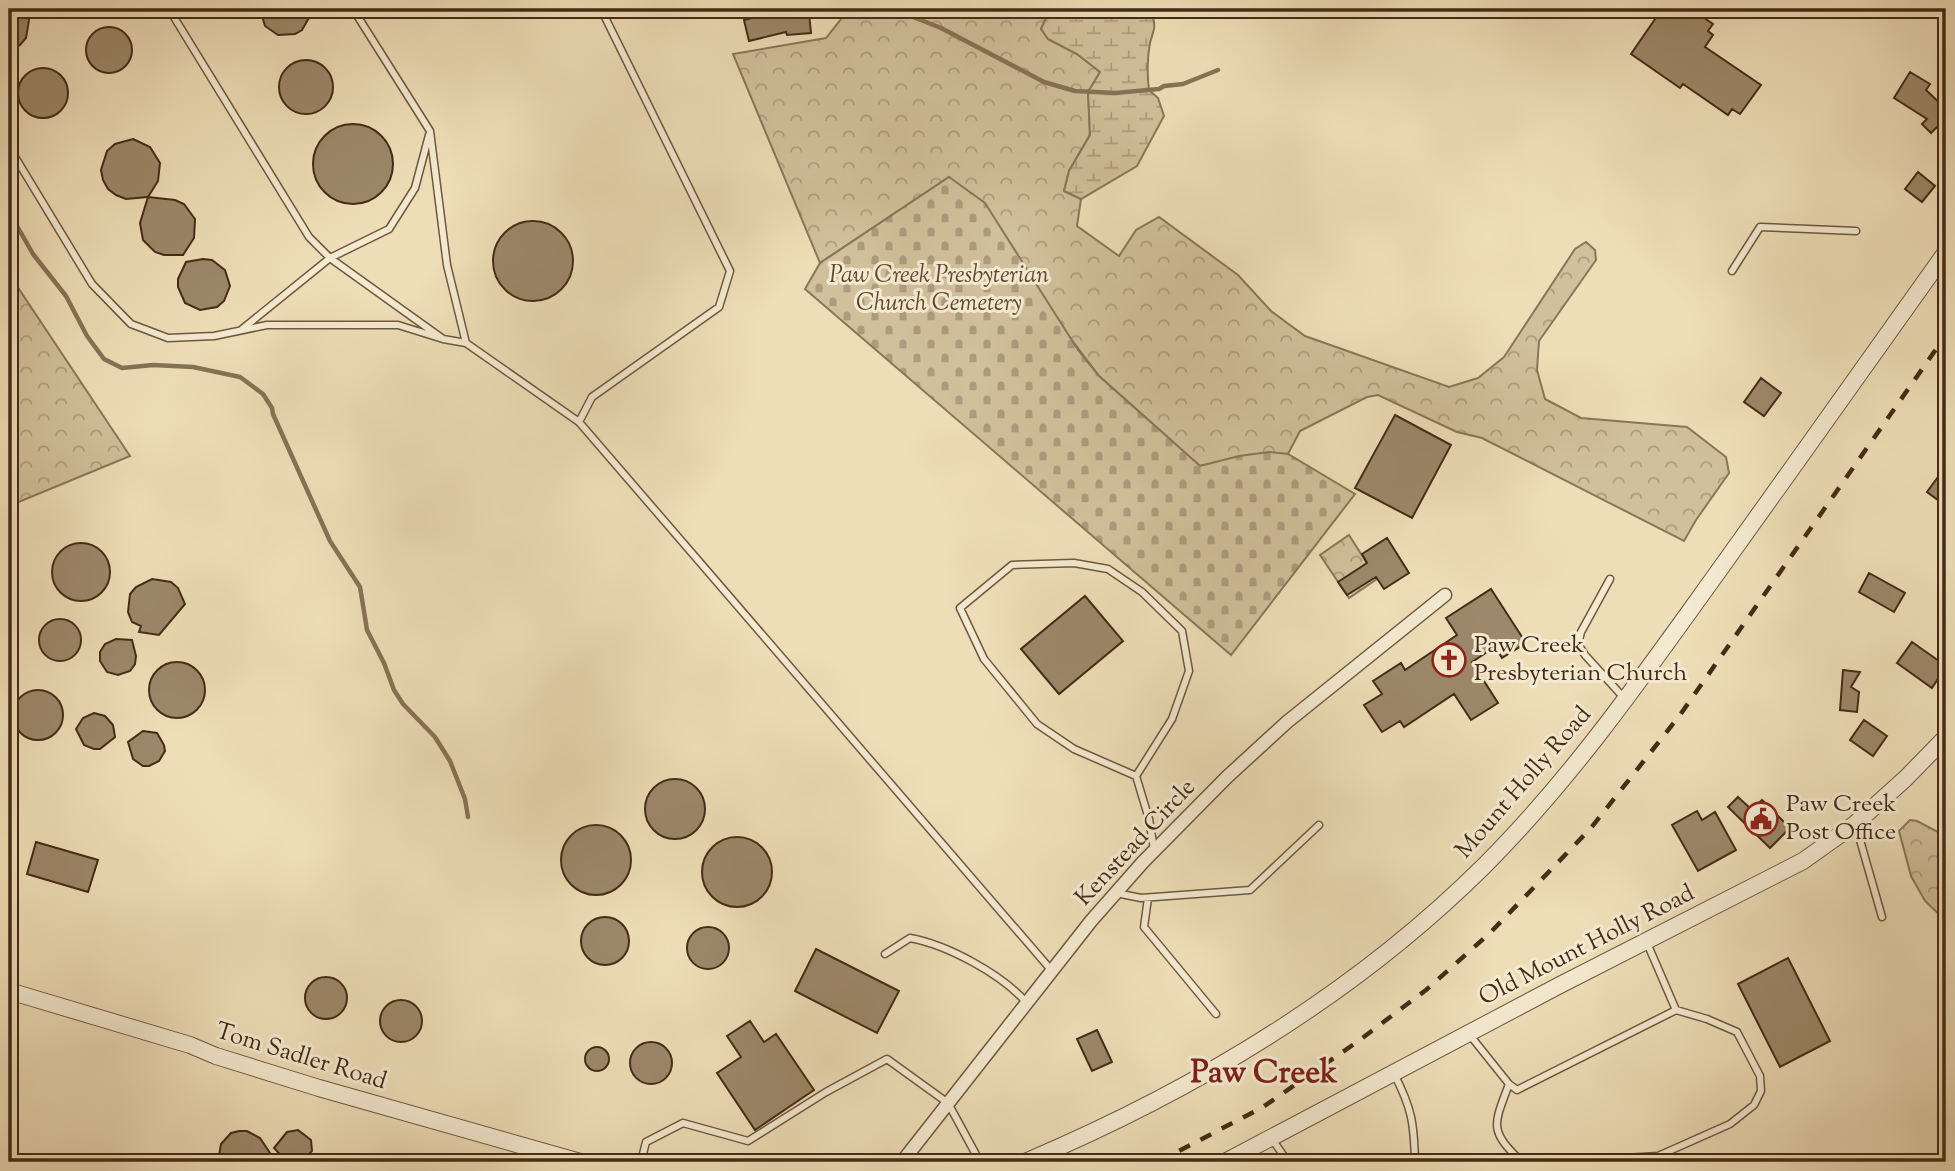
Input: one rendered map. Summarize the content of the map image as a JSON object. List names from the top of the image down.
{
  "streets": {
    "street": [
      "Mount Holly Road",
      "Kenstead Circle",
      "Old Mount Holly Road",
      "Tom Sadler Road"
    ]
  },
  "districts": ["Paw Creek"],
  "parks": ["Paw Creek Presbyterian Church Cemetery"],
  "places": {
    "church": ["Paw Creek Presbyterian Church"],
    "public building": ["Paw Creek Post Office"]
  }
}
